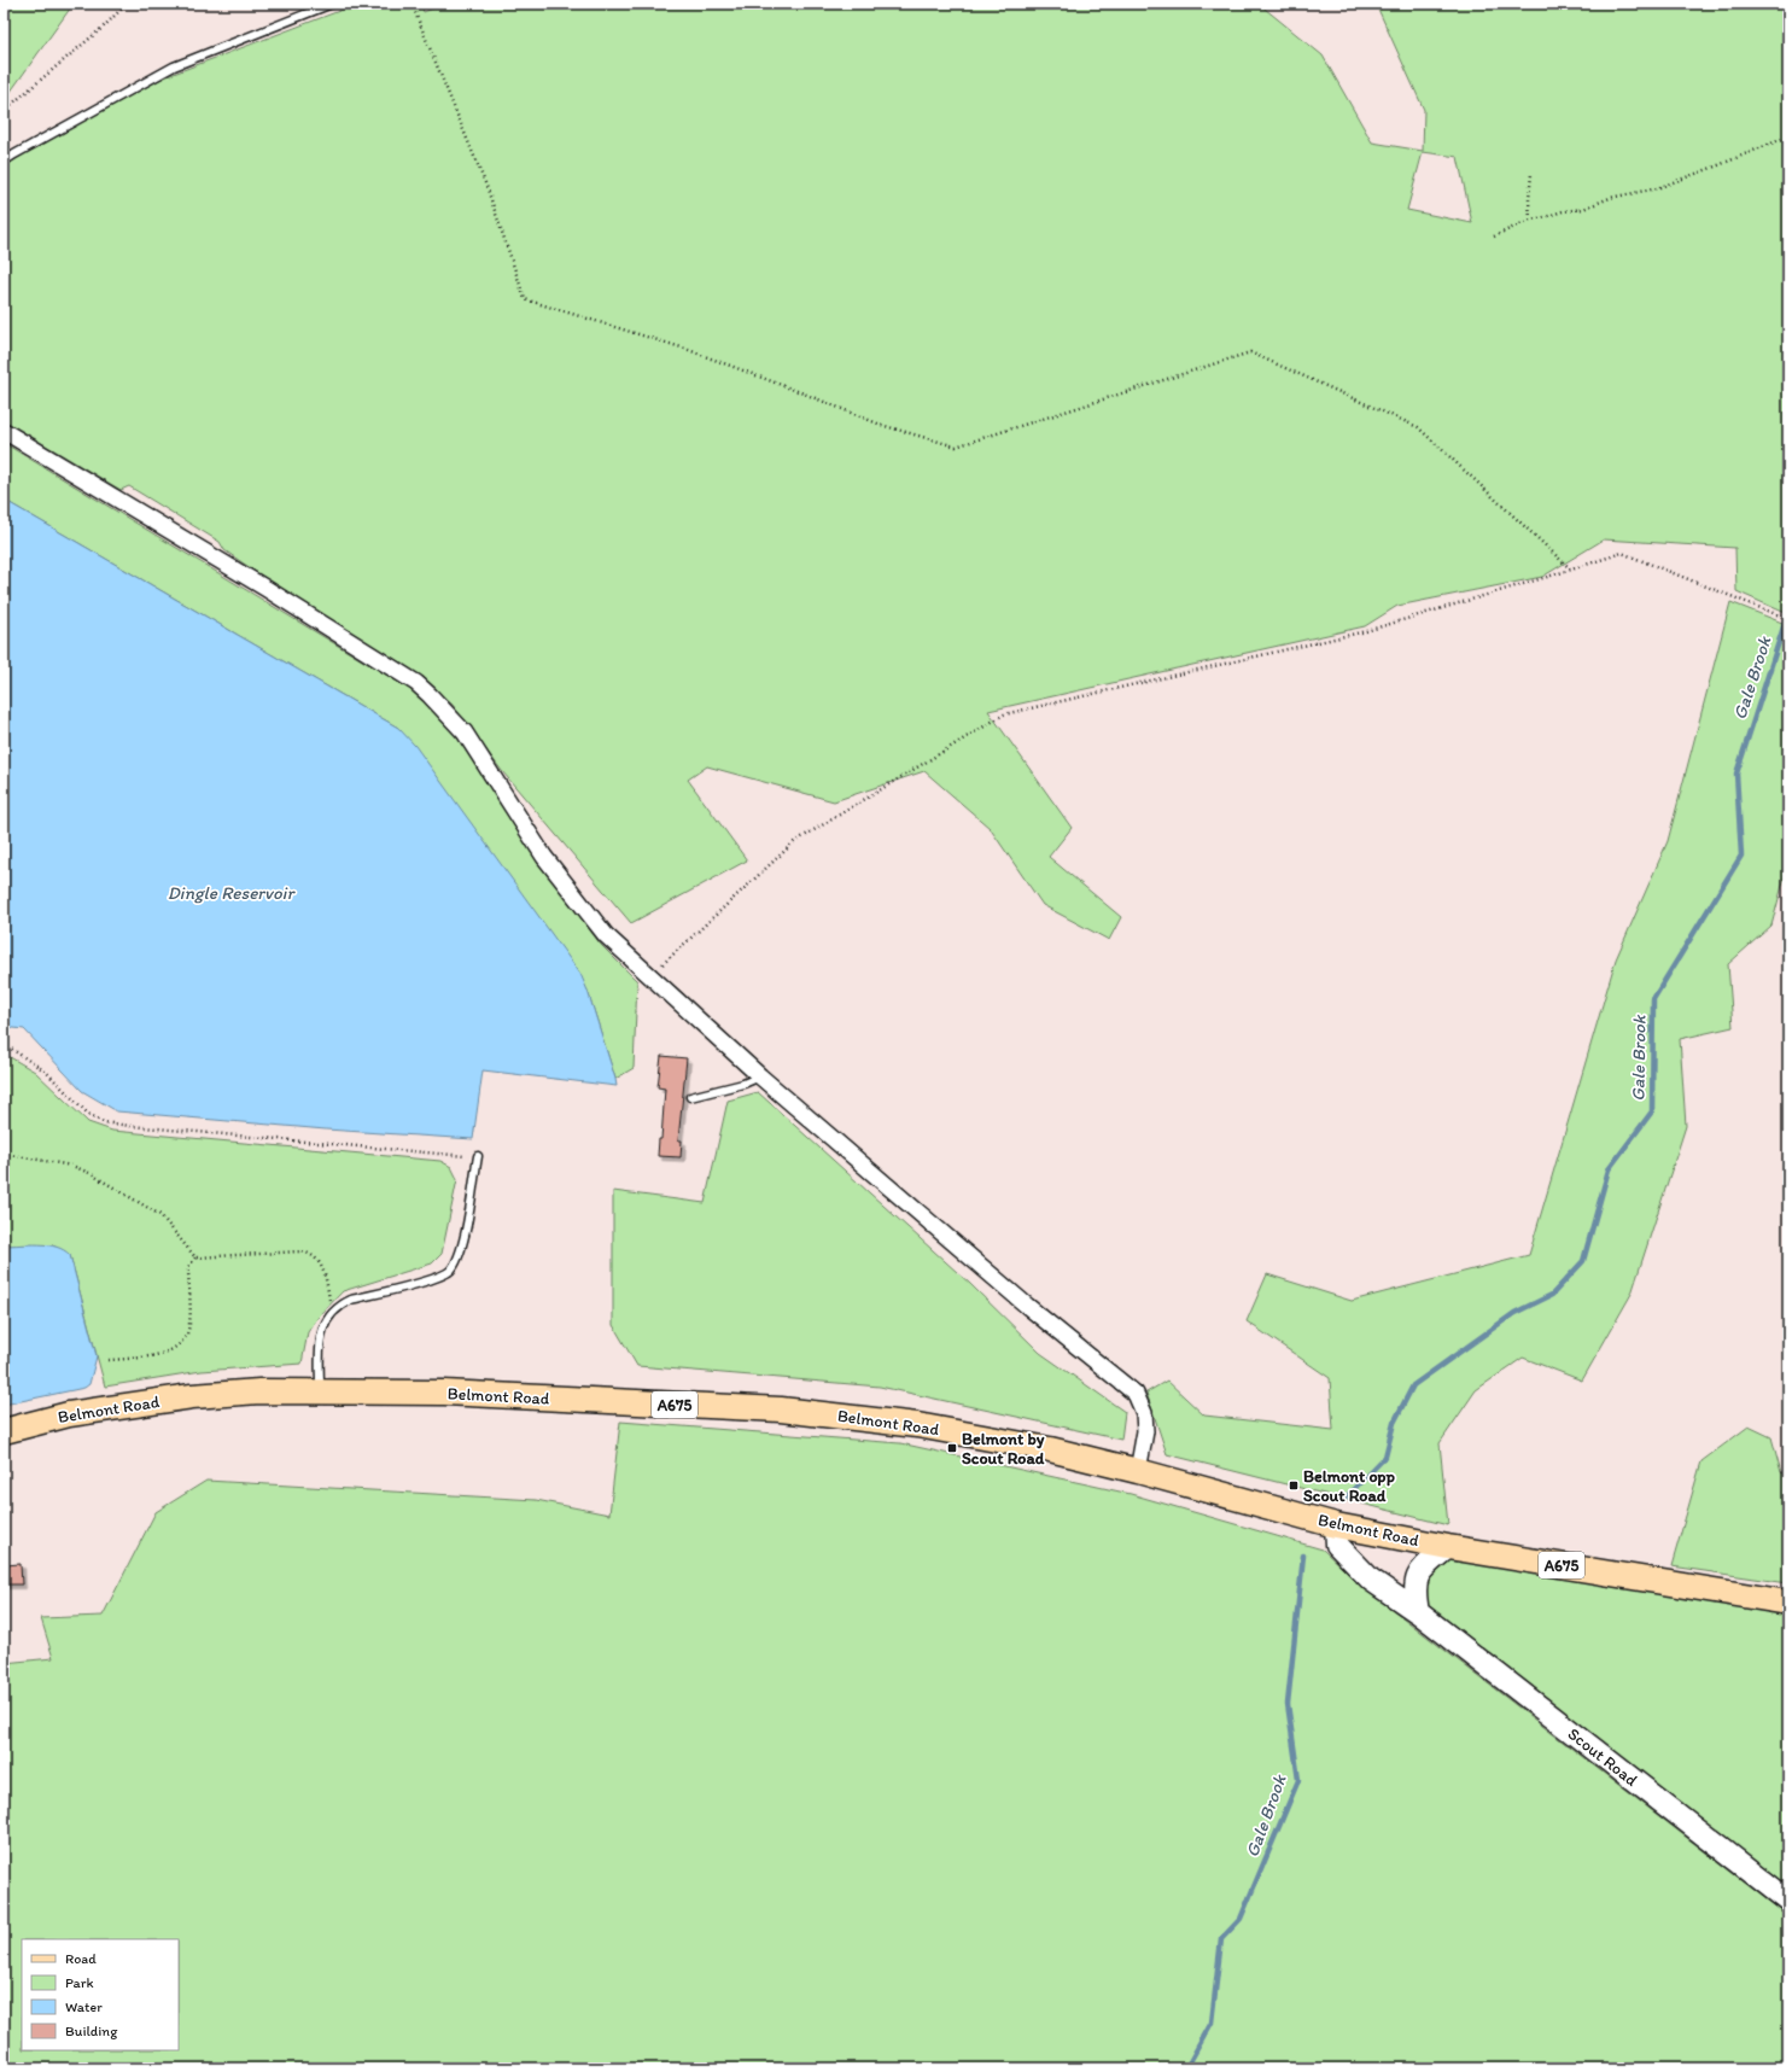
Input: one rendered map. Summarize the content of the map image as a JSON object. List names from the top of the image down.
{
  "streets": {
    "main road": ["Belmont Road", "A675"],
    "street": ["Scout Road"]
  },
  "crossings": [
    ["Belmont Road", "Scout Road"]
  ],
  "water": ["Gale Brook", "Dingle Reservoir"],
  "places": {
    "transit": ["Belmont by Scout Road", "Belmont opp Scout Road"]
  },
  "legend": [
    "Road",
    "Park",
    "Water",
    "Building"
  ]
}
